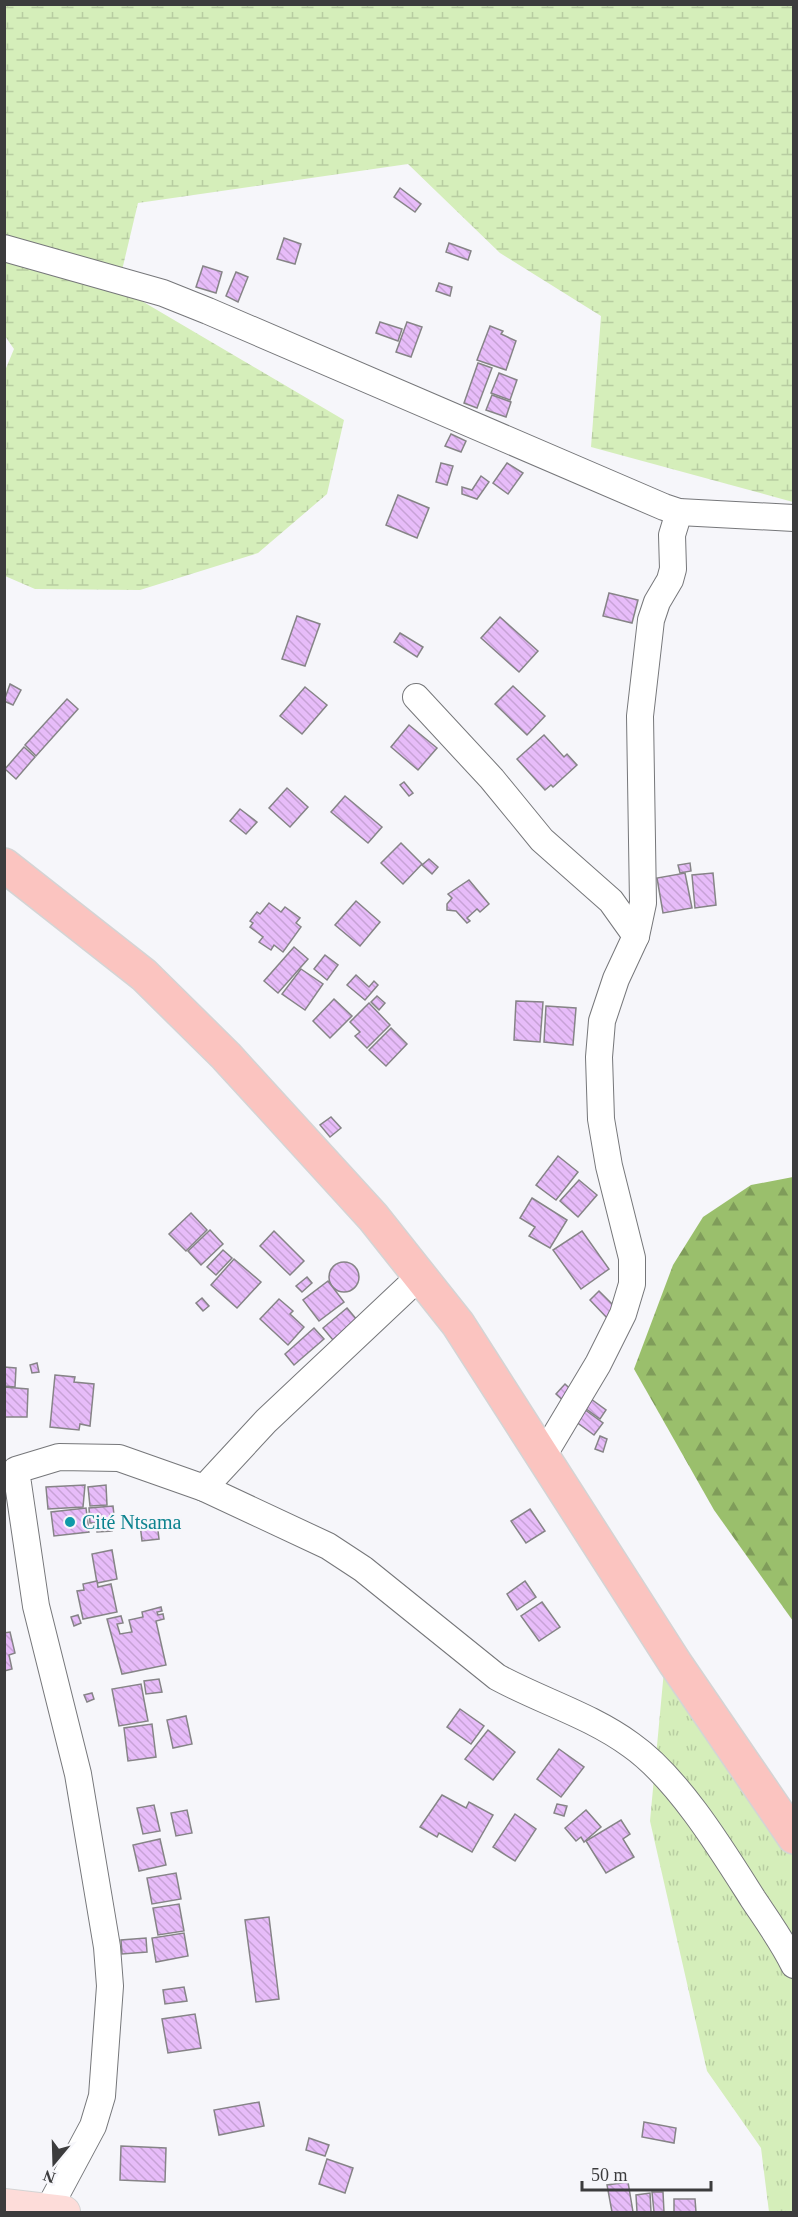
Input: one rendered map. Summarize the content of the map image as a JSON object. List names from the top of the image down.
{
  "places": ["Cité Ntsama"],
  "scale_bar": "50 m",
  "north": "bottom"
}
